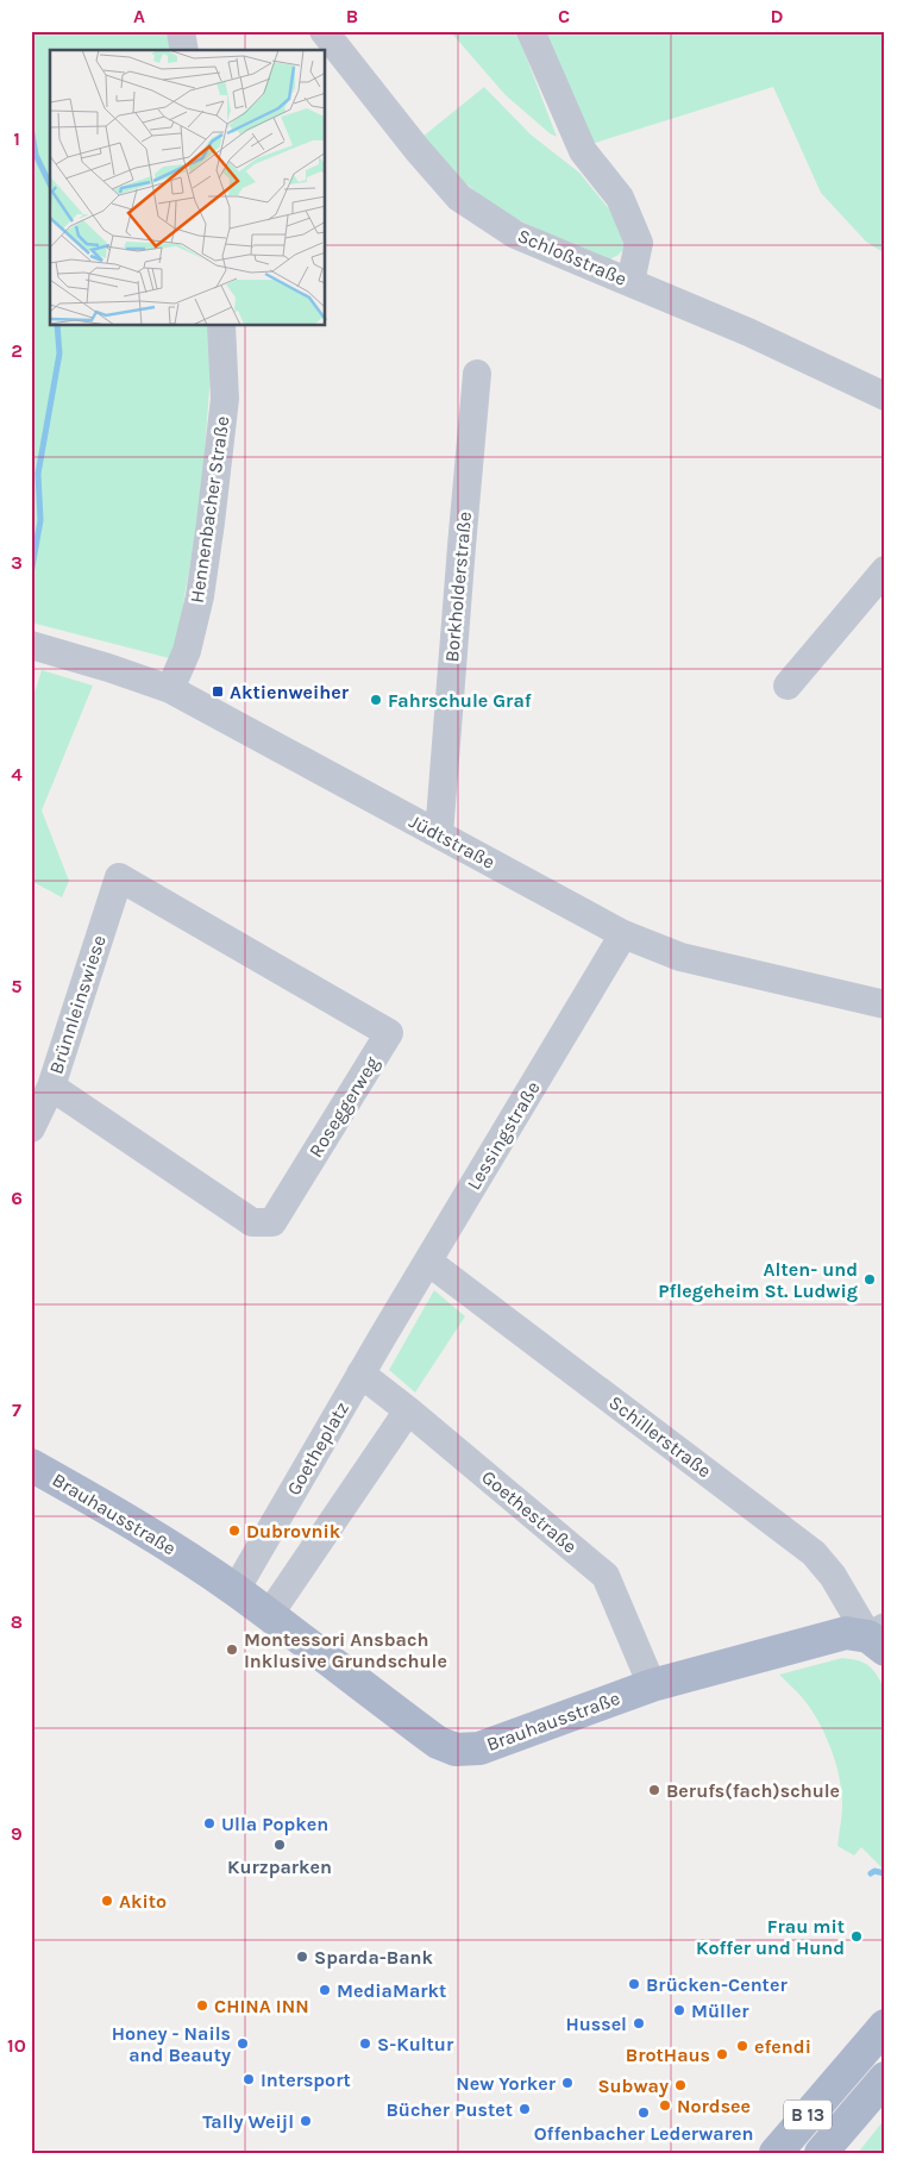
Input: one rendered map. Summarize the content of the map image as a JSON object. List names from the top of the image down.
{
  "streets": {
    "main road": ["Brauhausstraße", "B 13"],
    "street": [
      "Schloßstraße",
      "Hennenbacher Straße",
      "Borkholderstraße",
      "Jüdtstraße",
      "Brünnleinswiese",
      "Roseggerweg",
      "Lessingstraße",
      "Schillerstraße",
      "Goetheplatz",
      "Goethestraße"
    ]
  },
  "crossings": [
    ["Hennenbacher Straße", "Jüdtstraße"],
    ["Borkholderstraße", "Jüdtstraße"],
    ["Jüdtstraße", "Lessingstraße"],
    ["Brünnleinswiese", "Roseggerweg"],
    ["Lessingstraße", "Schillerstraße"],
    ["Lessingstraße", "Goetheplatz"],
    ["Schillerstraße", "Brauhausstraße"],
    ["Goetheplatz", "Goethestraße"],
    ["Goetheplatz", "Brauhausstraße"],
    ["Goethestraße", "Brauhausstraße"]
  ],
  "places": {
    "transit": ["Aktienweiher"],
    "other": [
      "Fahrschule Graf",
      "Alten- und Pflegeheim St. Ludwig",
      "Dubrovnik",
      "Montessori Ansbach Inklusive Grundschule",
      "Berufs(fach)schule",
      "Ulla Popken",
      "Kurzparken",
      "Akito",
      "Frau mit Koffer und Hund",
      "Sparda-Bank",
      "Brücken-Center",
      "MediaMarkt",
      "CHINA INN",
      "Müller",
      "Hussel",
      "Honey - Nails and Beauty",
      "S-Kultur",
      "efendi",
      "BrotHaus",
      "Intersport",
      "New Yorker",
      "Subway",
      "Nordsee",
      "Bücher Pustet",
      "Offenbacher Lederwaren",
      "Tally Weijl"
    ]
  },
  "grid": {
    "columns": [
      "A",
      "B",
      "C",
      "D"
    ],
    "rows": [
      "1",
      "2",
      "3",
      "4",
      "5",
      "6",
      "7",
      "8",
      "9",
      "10"
    ]
  }
}
